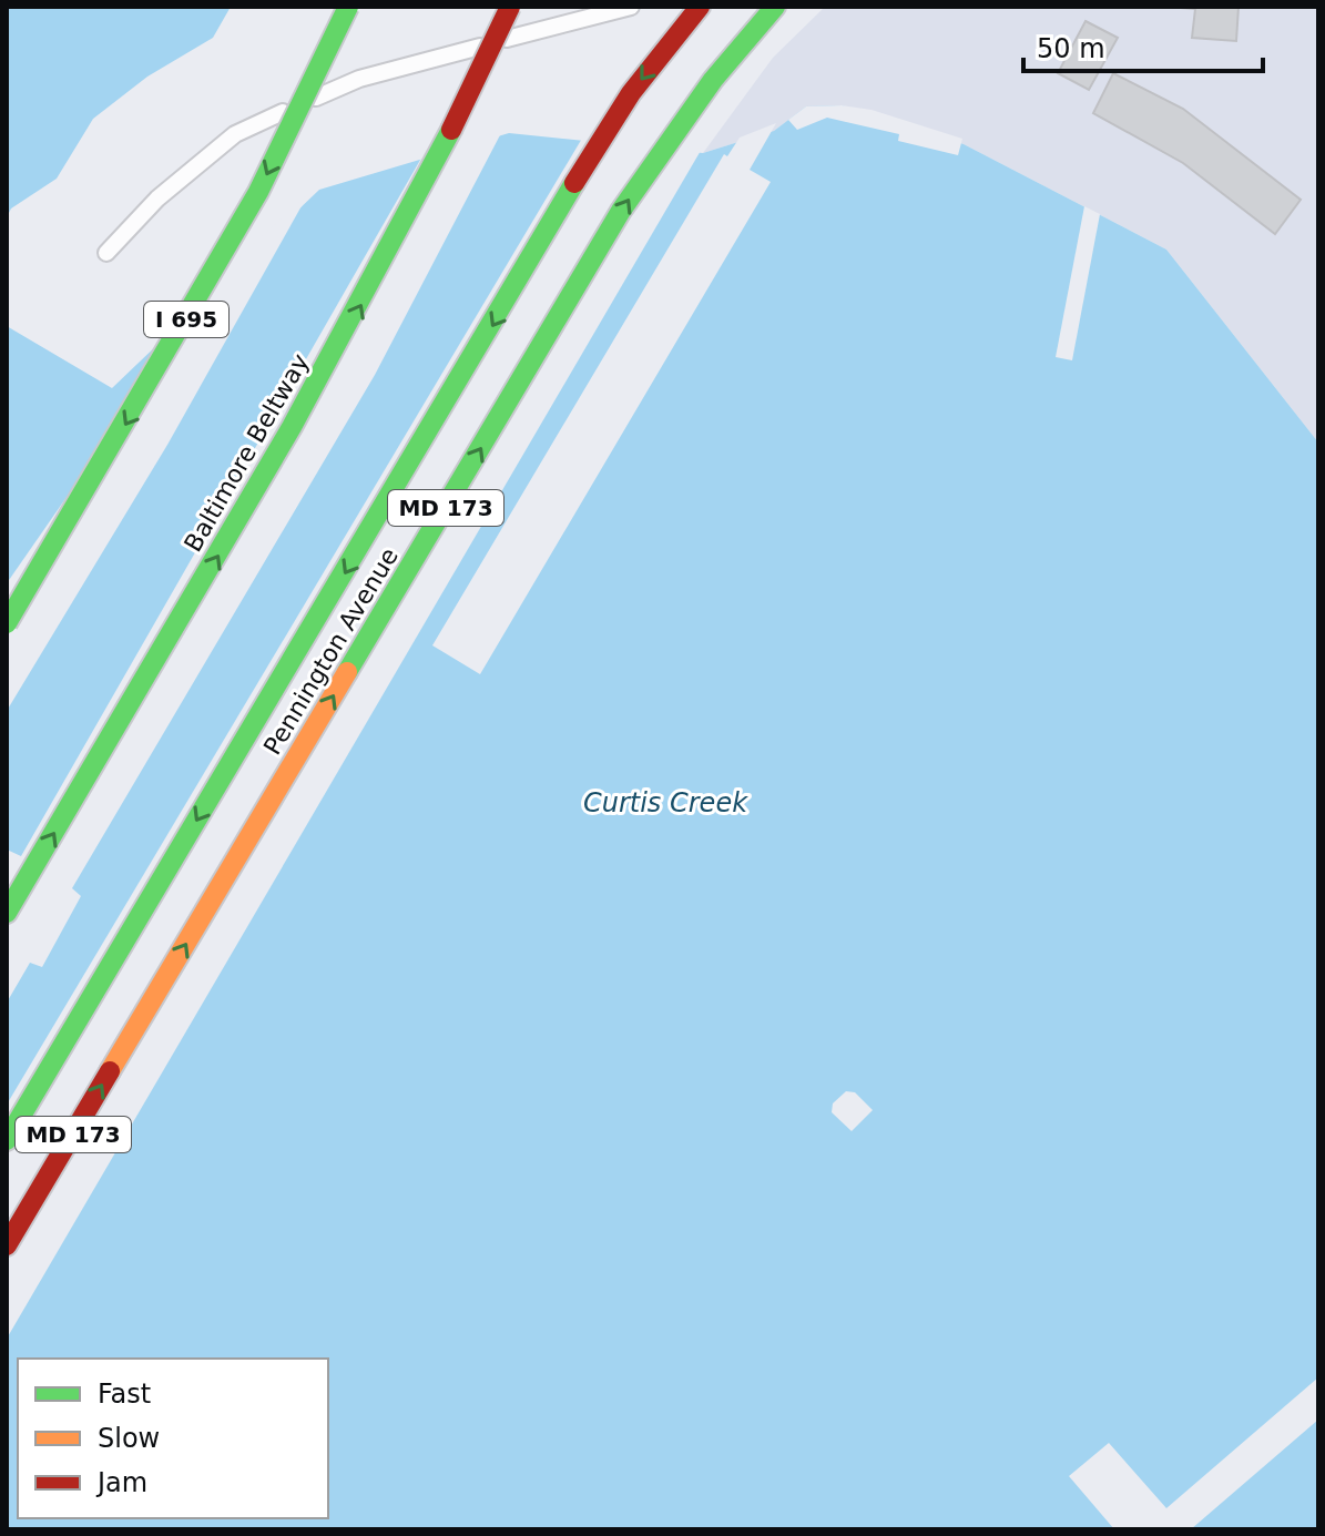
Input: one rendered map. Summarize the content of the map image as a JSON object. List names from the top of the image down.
{
  "streets": {
    "main road": [
      "I 695",
      "Baltimore Beltway",
      "MD 173",
      "Pennington Avenue"
    ]
  },
  "water": ["Curtis Creek"],
  "legend": ["Fast", "Slow", "Jam"],
  "scale_bar": "50 m"
}
